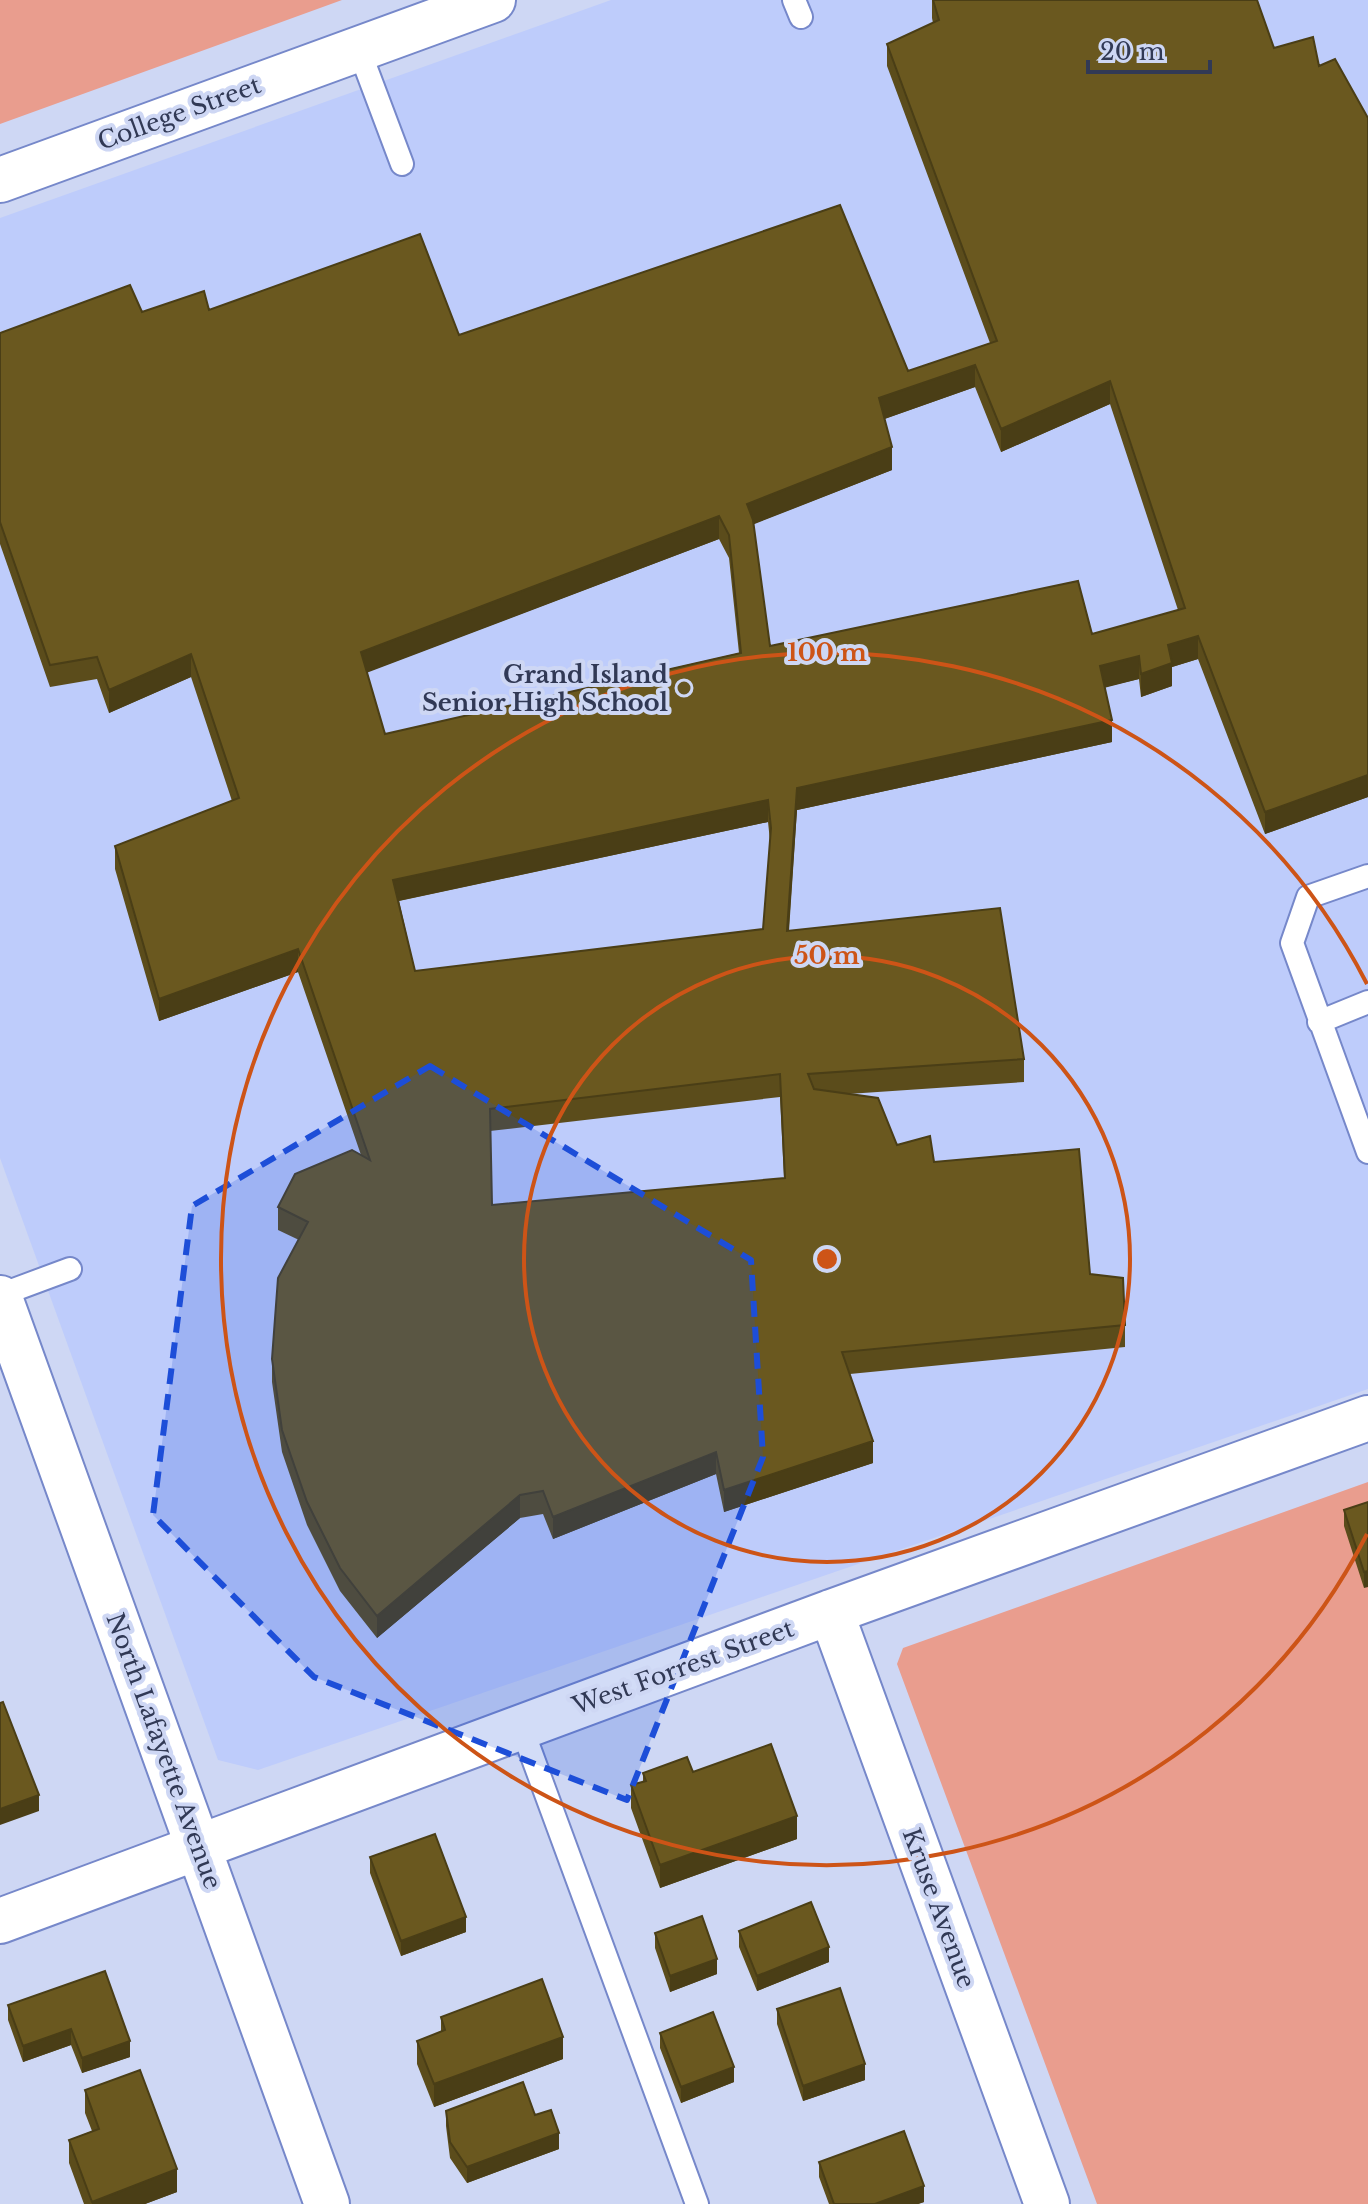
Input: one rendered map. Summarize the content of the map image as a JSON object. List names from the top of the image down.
{
  "streets": {
    "street": [
      "College Street",
      "West Forrest Street",
      "North Lafayette Avenue",
      "Kruse Avenue"
    ]
  },
  "crossings": [
    ["West Forrest Street", "North Lafayette Avenue"],
    ["West Forrest Street", "Kruse Avenue"]
  ],
  "places": ["Grand Island Senior High School"],
  "scale_bar": "20 m",
  "rings": ["100 m", "50 m"]
}
